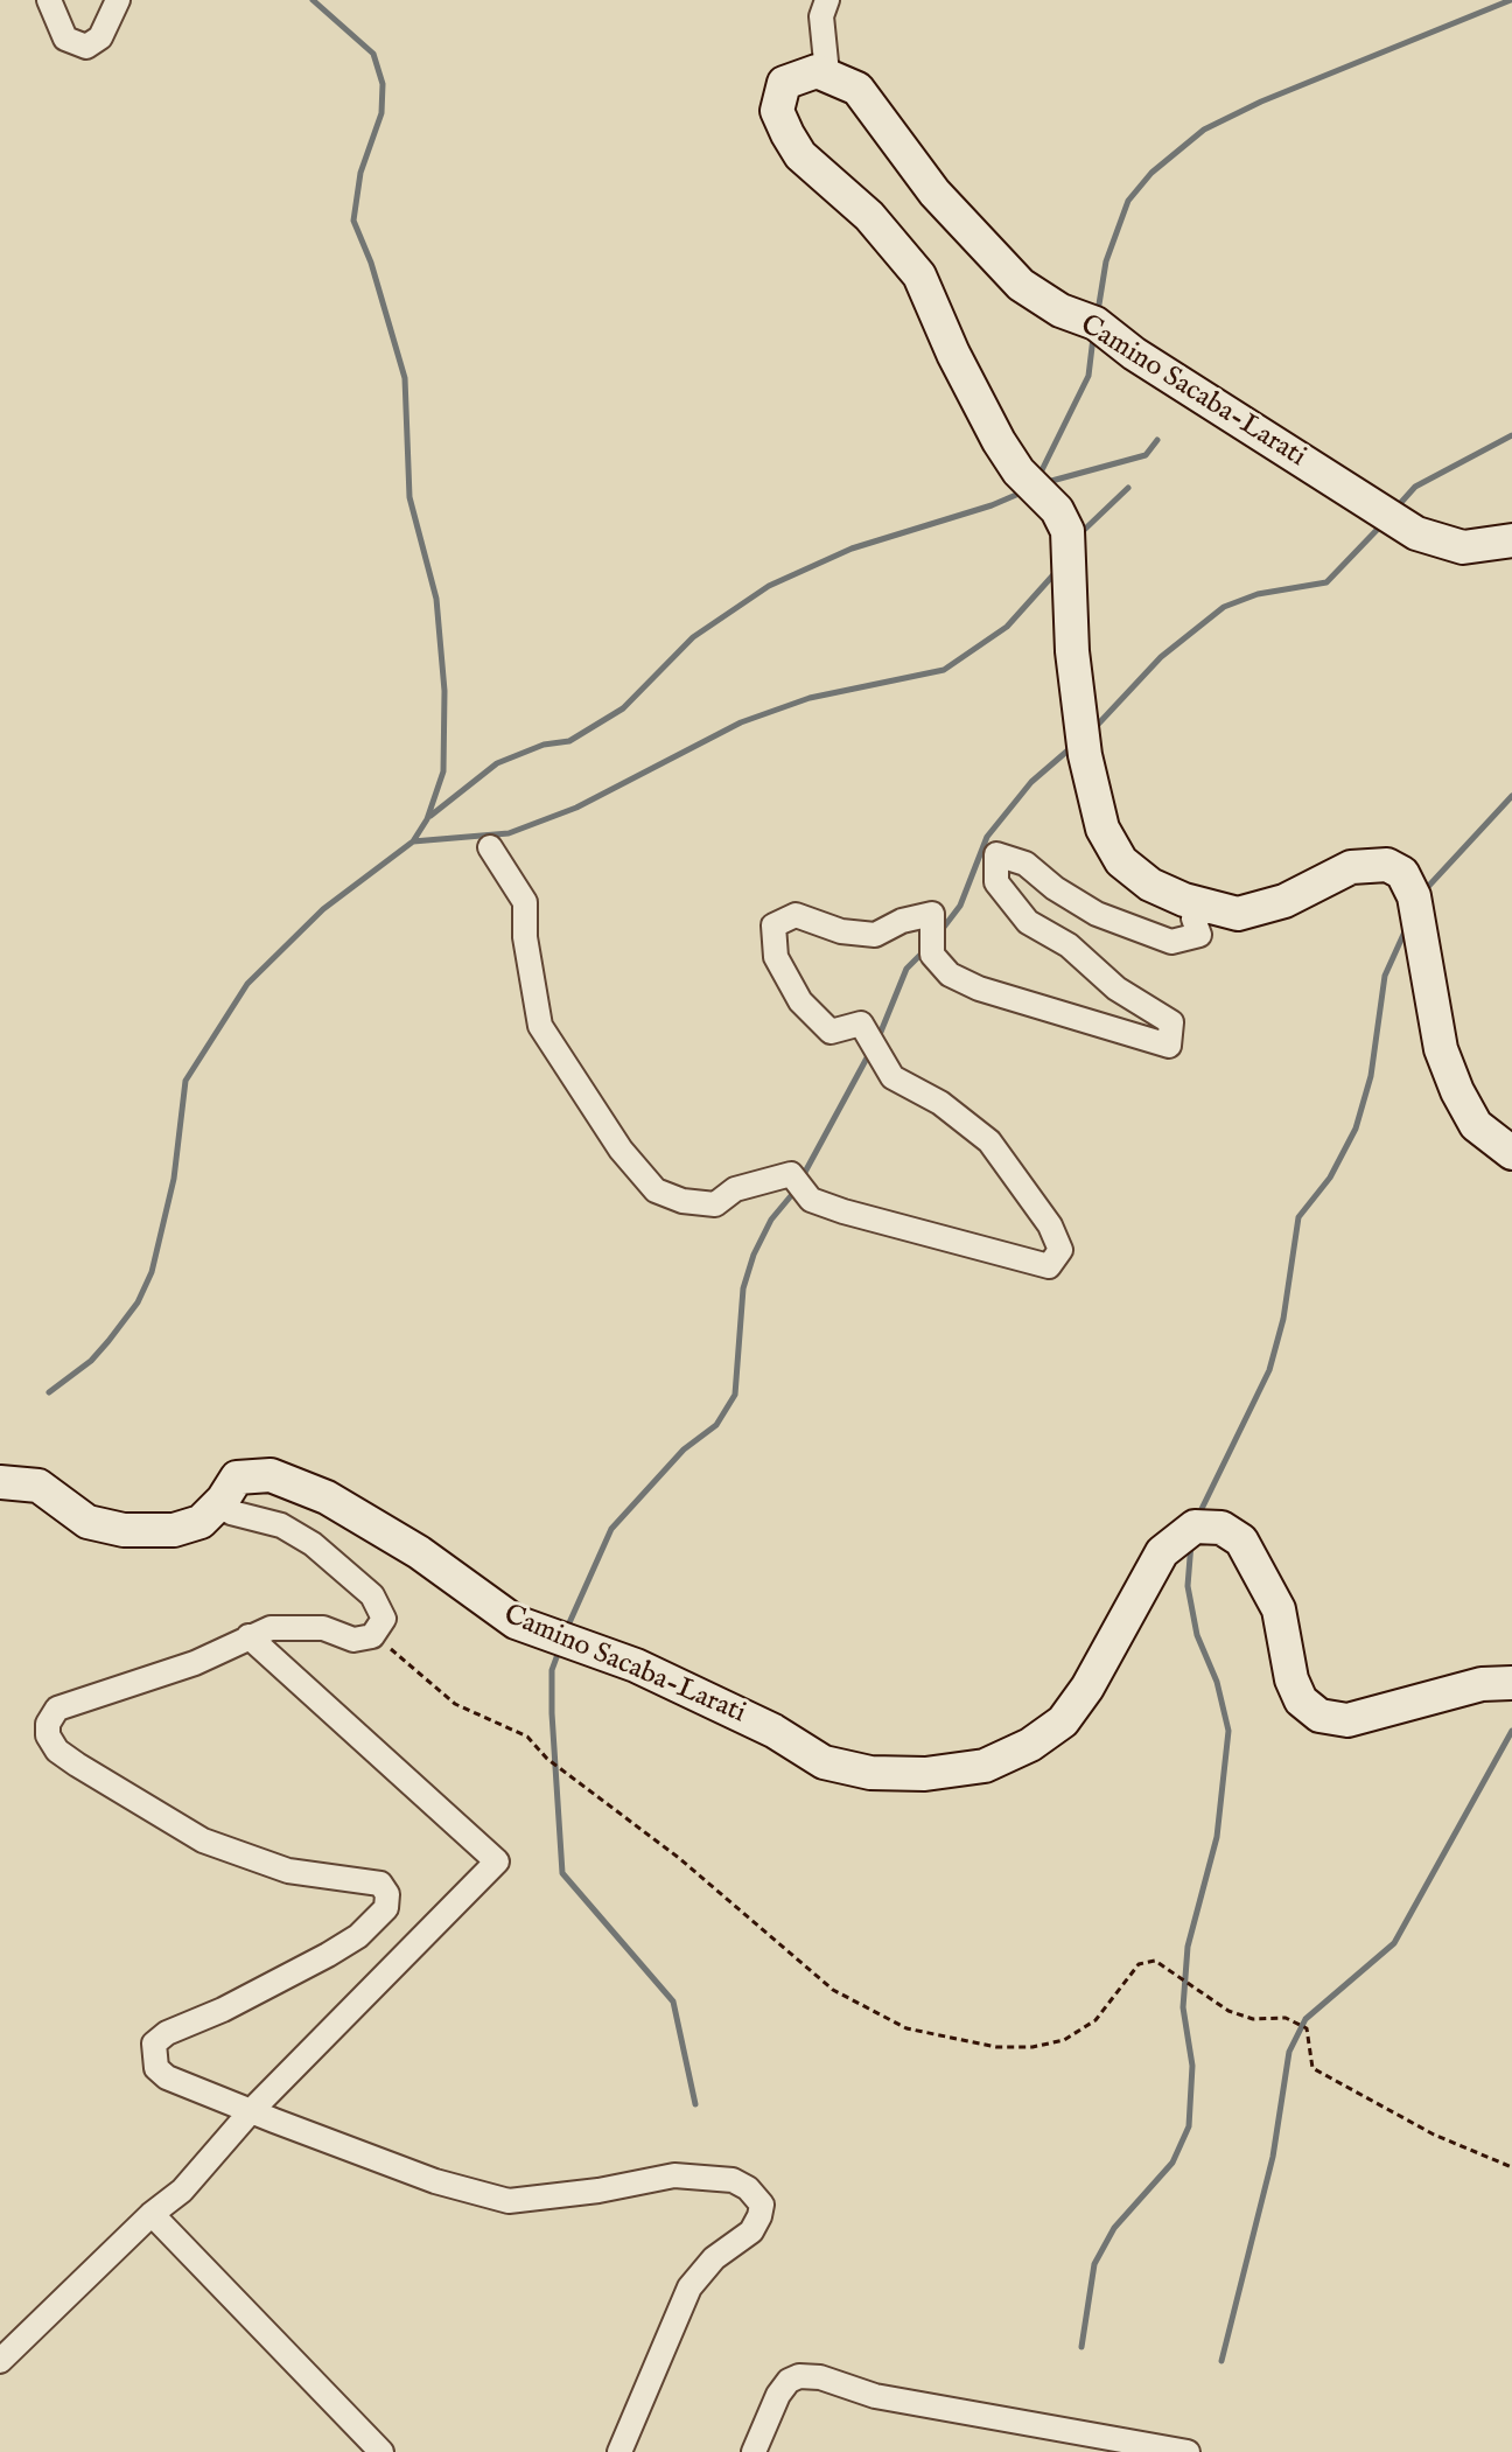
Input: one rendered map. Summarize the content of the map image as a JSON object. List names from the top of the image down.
{
  "streets": {
    "street": ["Camino Sacaba-Larati"]
  }
}
